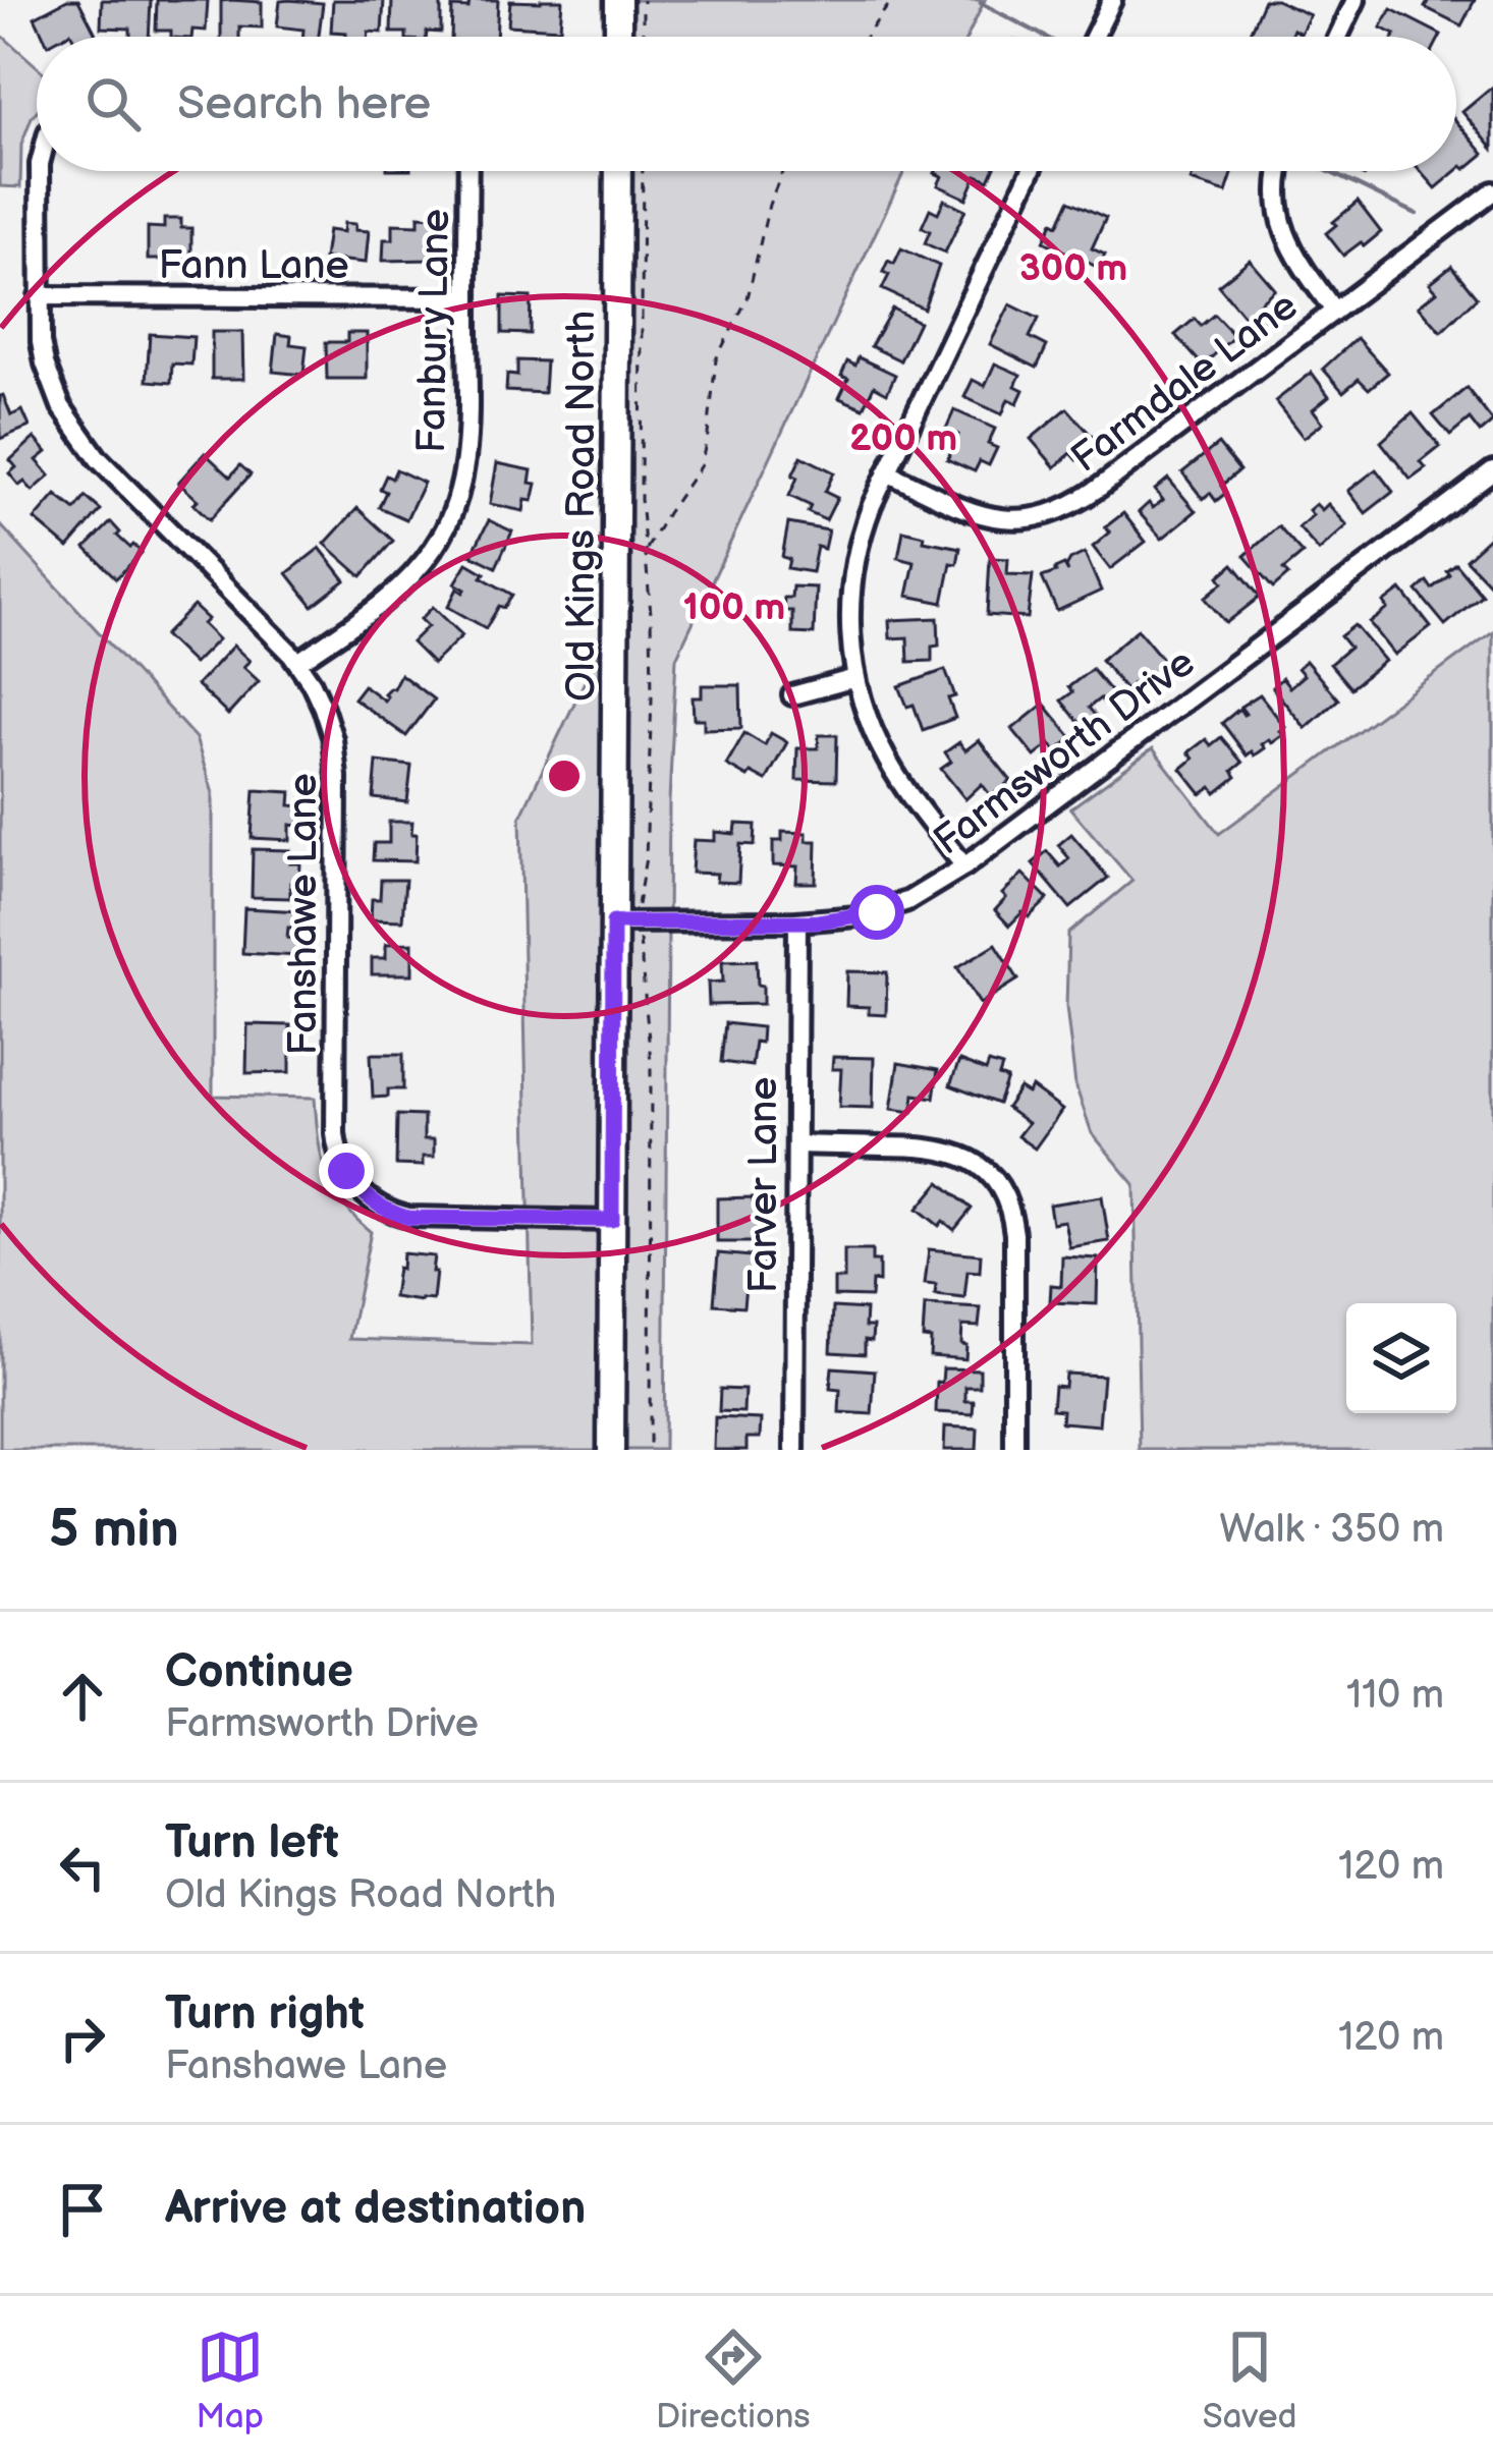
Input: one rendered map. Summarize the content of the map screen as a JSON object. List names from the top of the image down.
{
  "streets": {
    "street": [
      "Fann Lane",
      "Fanbury Lane",
      "Farmdale Lane",
      "Old Kings Road North",
      "Farmsworth Drive",
      "Fanshawe Lane",
      "Farver Lane"
    ]
  },
  "crossings": [
    ["Fann Lane", "Fanbury Lane"],
    ["Fann Lane", "Fanshawe Lane"],
    ["Fanbury Lane", "Fanshawe Lane"],
    ["Old Kings Road North", "Farmsworth Drive"],
    ["Old Kings Road North", "Fanshawe Lane"],
    ["Farmsworth Drive", "Farver Lane"]
  ],
  "page": {
    "search": "Search here",
    "heading": ["5 min", "Walk · 350 m"],
    "list": [
      ["Continue", "Farmsworth Drive", "110 m"],
      ["Turn left", "Old Kings Road North", "120 m"],
      ["Turn right", "Fanshawe Lane", "120 m"],
      "Arrive at destination"
    ],
    "nav": ["Map", "Directions", "Saved"]
  },
  "rings": ["300 m", "200 m", "100 m"]
}
